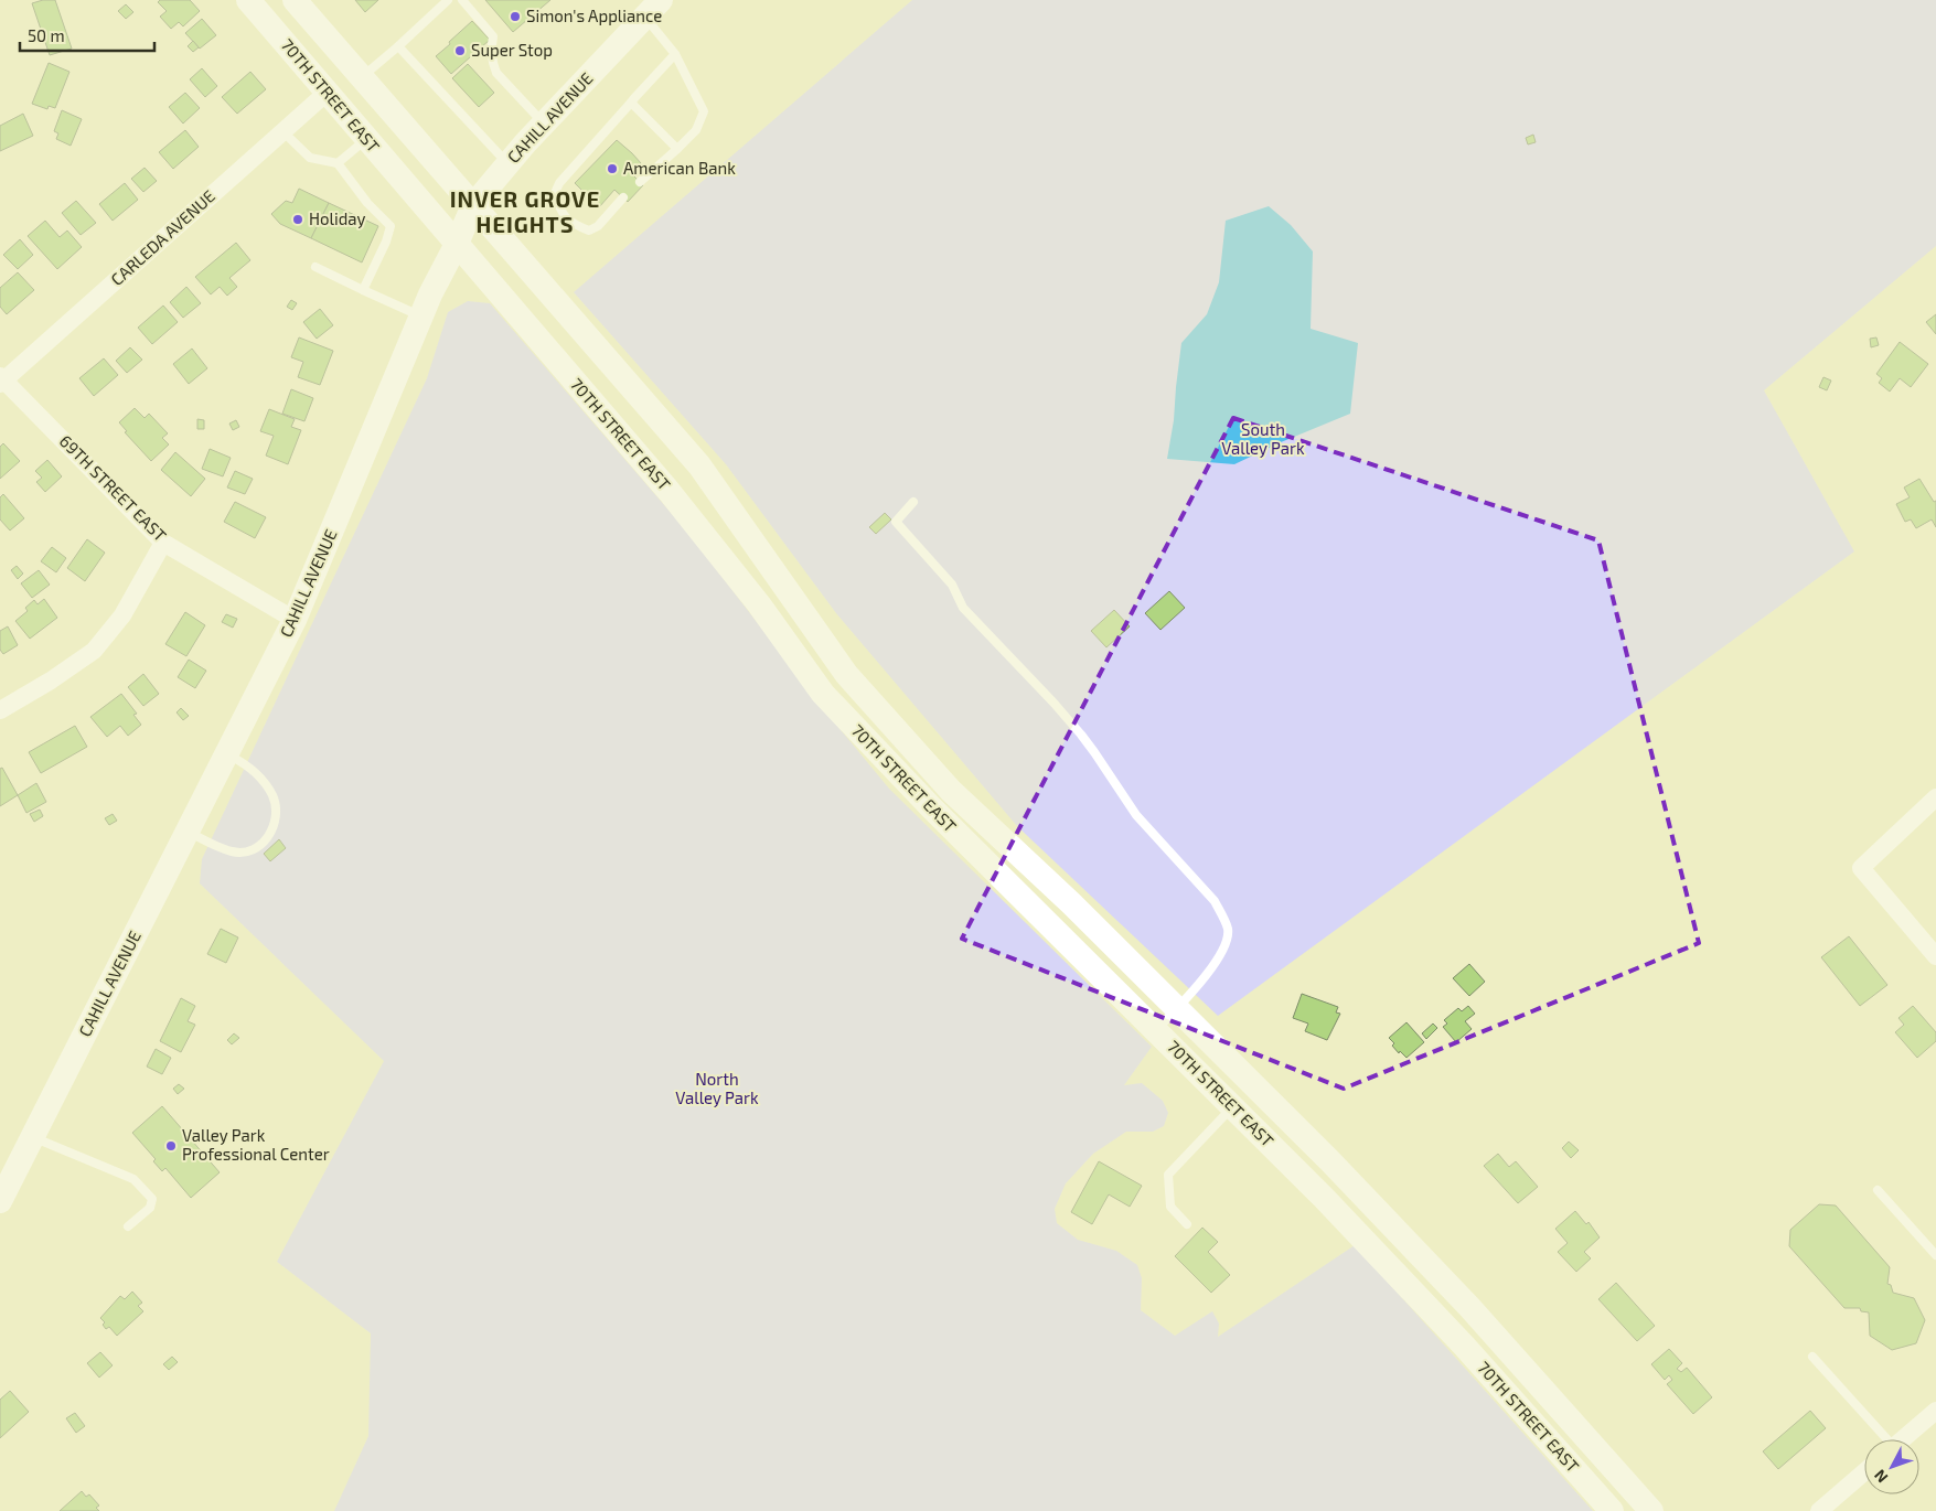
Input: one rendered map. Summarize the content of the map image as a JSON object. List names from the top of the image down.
{
  "streets": {
    "main road": ["70TH STREET EAST", "CAHILL AVENUE"],
    "street": ["CARLEDA AVENUE", "69TH STREET EAST"]
  },
  "crossings": [
    ["70TH STREET EAST", "CAHILL AVENUE"],
    ["70TH STREET EAST", "CARLEDA AVENUE"],
    ["CAHILL AVENUE", "69TH STREET EAST"],
    ["CARLEDA AVENUE", "69TH STREET EAST"]
  ],
  "districts": ["INVER GROVE HEIGHTS"],
  "parks": ["South Valley Park", "North Valley Park"],
  "places": [
    "Simon's Appliance",
    "Super Stop",
    "American Bank",
    "Holiday",
    "Valley Park Professional Center"
  ],
  "scale_bar": "50 m",
  "north": "bottom left"
}
